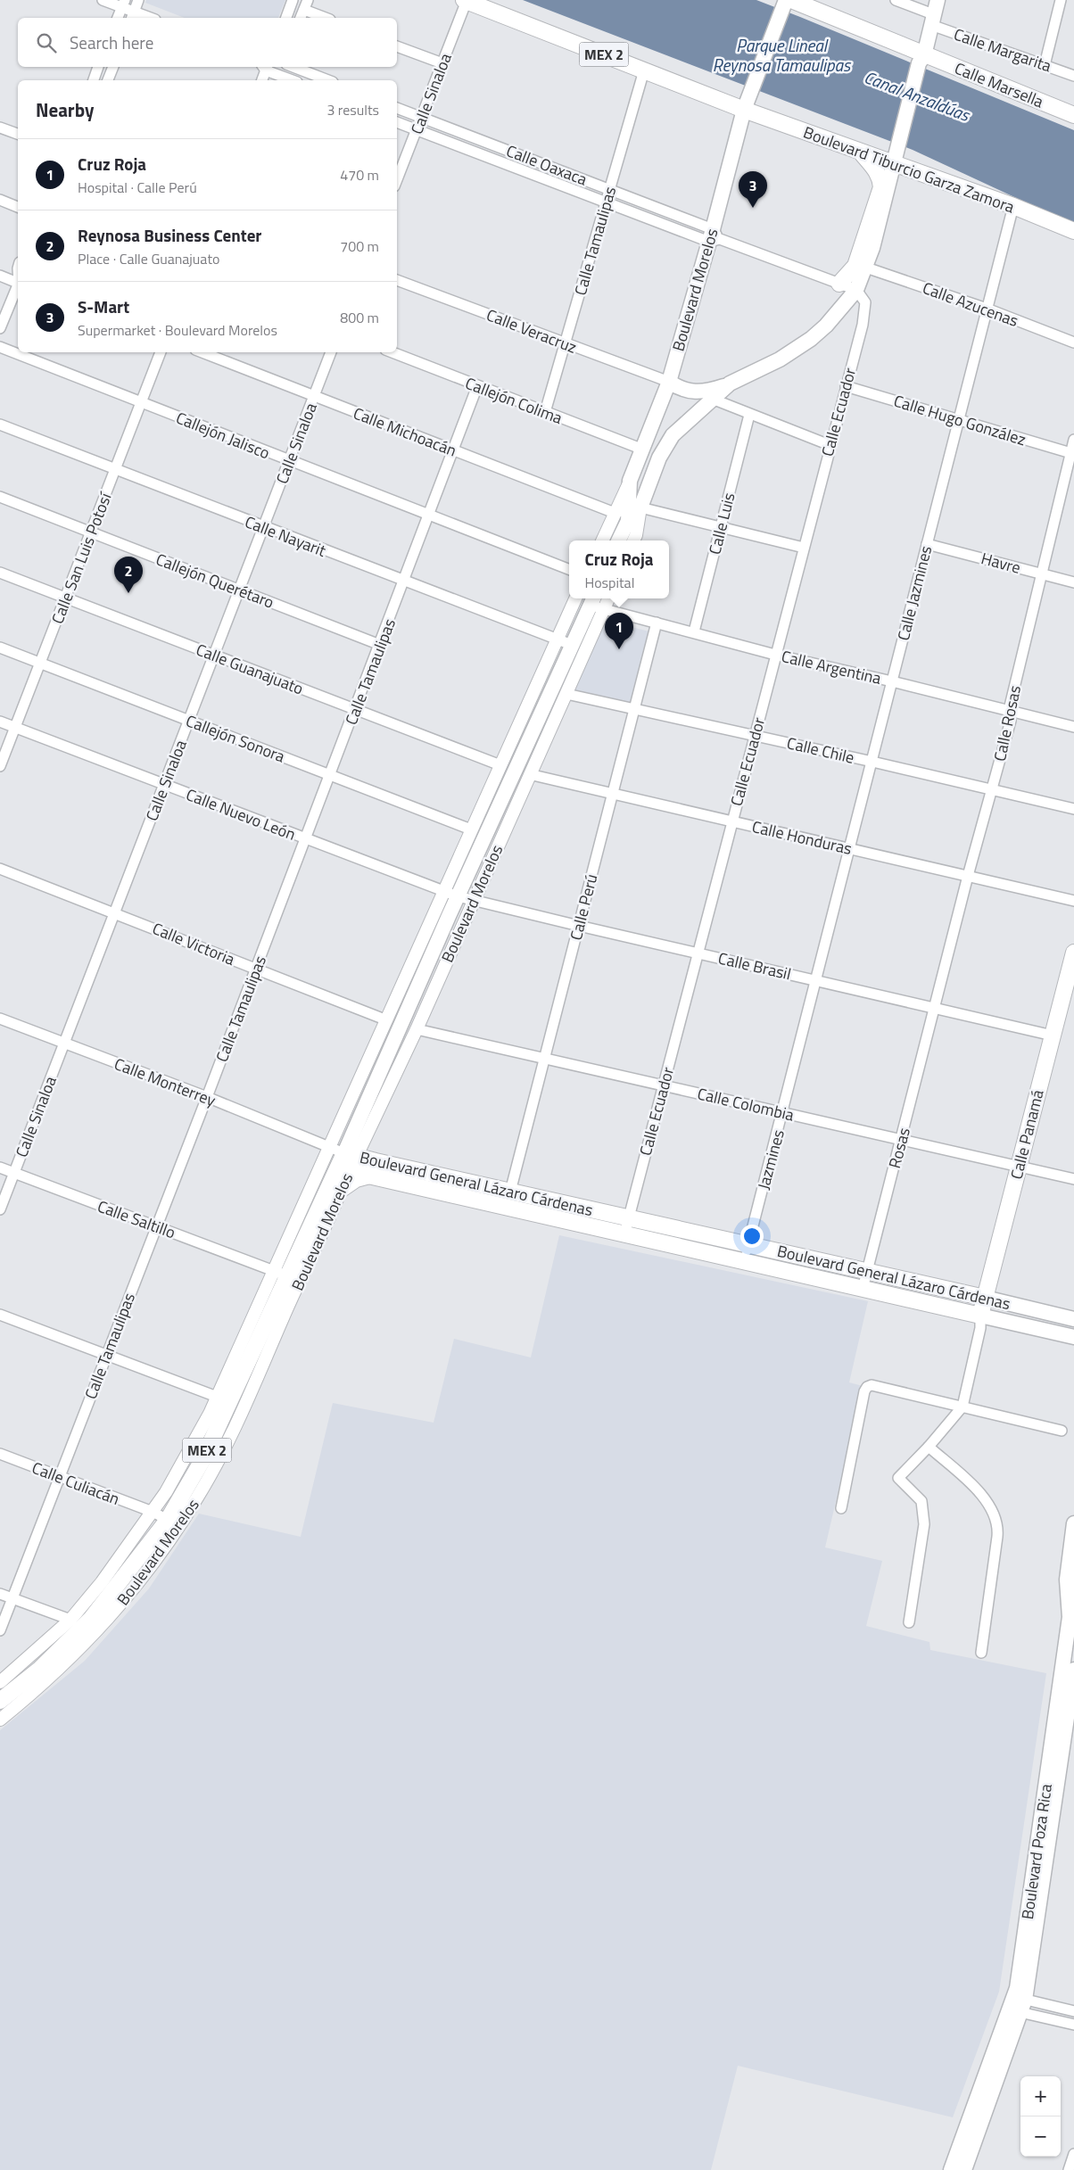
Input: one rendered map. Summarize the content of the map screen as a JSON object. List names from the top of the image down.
{
  "streets": {
    "main road": [
      "MEX 2",
      "Calle Marsella",
      "Boulevard Tiburcio Garza Zamora",
      "Boulevard Morelos",
      "Calle Panamá",
      "Boulevard General Lázaro Cárdenas",
      "Boulevard Poza Rica"
    ],
    "street": [
      "Calle Margarita",
      "Calle Sinaloa",
      "Calle Oaxaca",
      "Calle Tamaulipas",
      "Calle Azucenas",
      "Calle Veracruz",
      "Callejón Colima",
      "Calle Ecuador",
      "Calle Hugo González",
      "Calle Michoacán",
      "Callejón Jalisco",
      "Calle Luis",
      "Calle Nayarit",
      "Calle San Luis Potosí",
      "Havre",
      "Callejón Querétaro",
      "Calle Jazmines",
      "Calle Argentina",
      "Calle Guanajuato",
      "Calle Rosas",
      "Callejón Sonora",
      "Calle Chile",
      "Calle Nuevo León",
      "Calle Honduras",
      "Calle Perú",
      "Calle Victoria",
      "Calle Brasil",
      "Calle Monterrey",
      "Calle Colombia",
      "Rosas",
      "Jazmines",
      "Calle Saltillo",
      "Calle Culiacán"
    ]
  },
  "crossings": [
    ["Calle Margarita", "Boulevard Morelos"],
    ["MEX 2", "Calle Sinaloa"],
    ["MEX 2", "Boulevard Tiburcio Garza Zamora"],
    ["MEX 2", "Calle Tamaulipas"],
    ["MEX 2", "Boulevard Morelos"],
    ["Calle Marsella", "Boulevard Morelos"],
    ["Calle Sinaloa", "Calle Oaxaca"],
    ["Calle Sinaloa", "Calle Michoacán"],
    ["Calle Sinaloa", "Callejón Jalisco"],
    ["Calle Sinaloa", "Calle Nayarit"],
    ["Calle Sinaloa", "Callejón Querétaro"],
    ["Calle Sinaloa", "Calle Guanajuato"],
    ["Calle Sinaloa", "Callejón Sonora"],
    ["Calle Sinaloa", "Calle Nuevo León"],
    ["Calle Sinaloa", "Calle Victoria"],
    ["Calle Sinaloa", "Calle Monterrey"],
    ["Calle Sinaloa", "Calle Saltillo"],
    ["Calle Oaxaca", "Calle Tamaulipas"],
    ["Calle Oaxaca", "Boulevard Morelos"],
    ["Calle Oaxaca", "Calle Ecuador"],
    ["Boulevard Tiburcio Garza Zamora", "Boulevard Morelos"],
    ["Boulevard Tiburcio Garza Zamora", "Calle Jazmines"],
    ["Calle Tamaulipas", "Calle Veracruz"],
    ["Calle Tamaulipas", "Callejón Colima"],
    ["Calle Tamaulipas", "Calle Michoacán"],
    ["Calle Tamaulipas", "Callejón Jalisco"],
    ["Calle Tamaulipas", "Calle Nayarit"],
    ["Calle Tamaulipas", "Callejón Querétaro"],
    ["Calle Tamaulipas", "Calle Guanajuato"],
    ["Calle Tamaulipas", "Callejón Sonora"],
    ["Calle Tamaulipas", "Calle Nuevo León"],
    ["Calle Tamaulipas", "Calle Victoria"],
    ["Calle Tamaulipas", "Calle Monterrey"],
    ["Calle Tamaulipas", "Calle Saltillo"],
    ["Calle Tamaulipas", "Calle Culiacán"],
    ["Boulevard Morelos", "Calle Azucenas"],
    ["Boulevard Morelos", "Calle Veracruz"],
    ["Boulevard Morelos", "Callejón Colima"],
    ["Boulevard Morelos", "Calle Ecuador"],
    ["Boulevard Morelos", "Calle Michoacán"],
    ["Boulevard Morelos", "Calle Nayarit"],
    ["Boulevard Morelos", "Calle Argentina"],
    ["Boulevard Morelos", "Calle Guanajuato"],
    ["Boulevard Morelos", "Callejón Sonora"],
    ["Boulevard Morelos", "Calle Chile"],
    ["Boulevard Morelos", "Calle Nuevo León"],
    ["Boulevard Morelos", "Calle Honduras"],
    ["Boulevard Morelos", "Calle Victoria"],
    ["Boulevard Morelos", "Calle Brasil"],
    ["Boulevard Morelos", "Calle Monterrey"],
    ["Boulevard Morelos", "Calle Colombia"],
    ["Boulevard Morelos", "Boulevard General Lázaro Cárdenas"],
    ["Boulevard Morelos", "Calle Saltillo"],
    ["Boulevard Morelos", "Calle Culiacán"],
    ["Calle Azucenas", "Calle Jazmines"],
    ["Calle Ecuador", "Calle Hugo González"],
    ["Calle Ecuador", "Calle Michoacán"],
    ["Calle Ecuador", "Calle Argentina"],
    ["Calle Ecuador", "Calle Chile"],
    ["Calle Ecuador", "Calle Honduras"],
    ["Calle Ecuador", "Calle Brasil"],
    ["Calle Ecuador", "Calle Colombia"],
    ["Calle Ecuador", "Boulevard General Lázaro Cárdenas"],
    ["Calle Hugo González", "Calle Jazmines"],
    ["Calle Hugo González", "Calle Rosas"],
    ["Calle Michoacán", "Calle Luis"],
    ["Callejón Jalisco", "Calle San Luis Potosí"],
    ["Calle Luis", "Calle Argentina"],
    ["Calle Nayarit", "Calle San Luis Potosí"],
    ["Calle San Luis Potosí", "Callejón Querétaro"],
    ["Calle San Luis Potosí", "Calle Guanajuato"],
    ["Calle San Luis Potosí", "Callejón Sonora"],
    ["Calle San Luis Potosí", "Calle Nuevo León"],
    ["Havre", "Calle Jazmines"],
    ["Havre", "Calle Rosas"],
    ["Calle Jazmines", "Calle Argentina"],
    ["Calle Jazmines", "Calle Chile"],
    ["Calle Jazmines", "Calle Honduras"],
    ["Calle Jazmines", "Calle Brasil"],
    ["Calle Jazmines", "Jazmines"],
    ["Calle Argentina", "Calle Rosas"],
    ["Calle Argentina", "Calle Perú"],
    ["Calle Rosas", "Calle Chile"],
    ["Calle Rosas", "Calle Honduras"],
    ["Calle Rosas", "Calle Brasil"],
    ["Calle Rosas", "Rosas"],
    ["Calle Chile", "Calle Perú"],
    ["Calle Nuevo León", "Calle Brasil"],
    ["Calle Honduras", "Calle Perú"],
    ["Calle Perú", "Calle Brasil"],
    ["Calle Perú", "Calle Colombia"],
    ["Calle Perú", "Boulevard General Lázaro Cárdenas"],
    ["Calle Brasil", "Calle Panamá"],
    ["Calle Brasil", "Rosas"],
    ["Calle Brasil", "Jazmines"],
    ["Calle Monterrey", "Boulevard General Lázaro Cárdenas"],
    ["Calle Colombia", "Calle Panamá"],
    ["Calle Colombia", "Rosas"],
    ["Calle Colombia", "Jazmines"],
    ["Calle Panamá", "Boulevard General Lázaro Cárdenas"],
    ["Rosas", "Boulevard General Lázaro Cárdenas"],
    ["Jazmines", "Boulevard General Lázaro Cárdenas"]
  ],
  "water": ["Parque Lineal Reynosa Tamaulipas", "Canal Anzaldúas"],
  "page": {
    "search": "Search here",
    "heading": ["Nearby", "3 results"],
    "list": [
      {
        "mark": "1",
        "name": "Cruz Roja",
        "note": "Hospital · Calle Perú",
        "value": "470 m"
      },
      {
        "mark": "2",
        "name": "Reynosa Business Center",
        "note": "Place · Calle Guanajuato",
        "value": "700 m"
      },
      {
        "mark": "3",
        "name": "S-Mart",
        "note": "Supermarket · Boulevard Morelos",
        "value": "800 m"
      }
    ],
    "pins": ["3", "2", "1"],
    "popup": ["Cruz Roja", "Hospital"],
    "map_buttons": ["+", "−"]
  }
}
